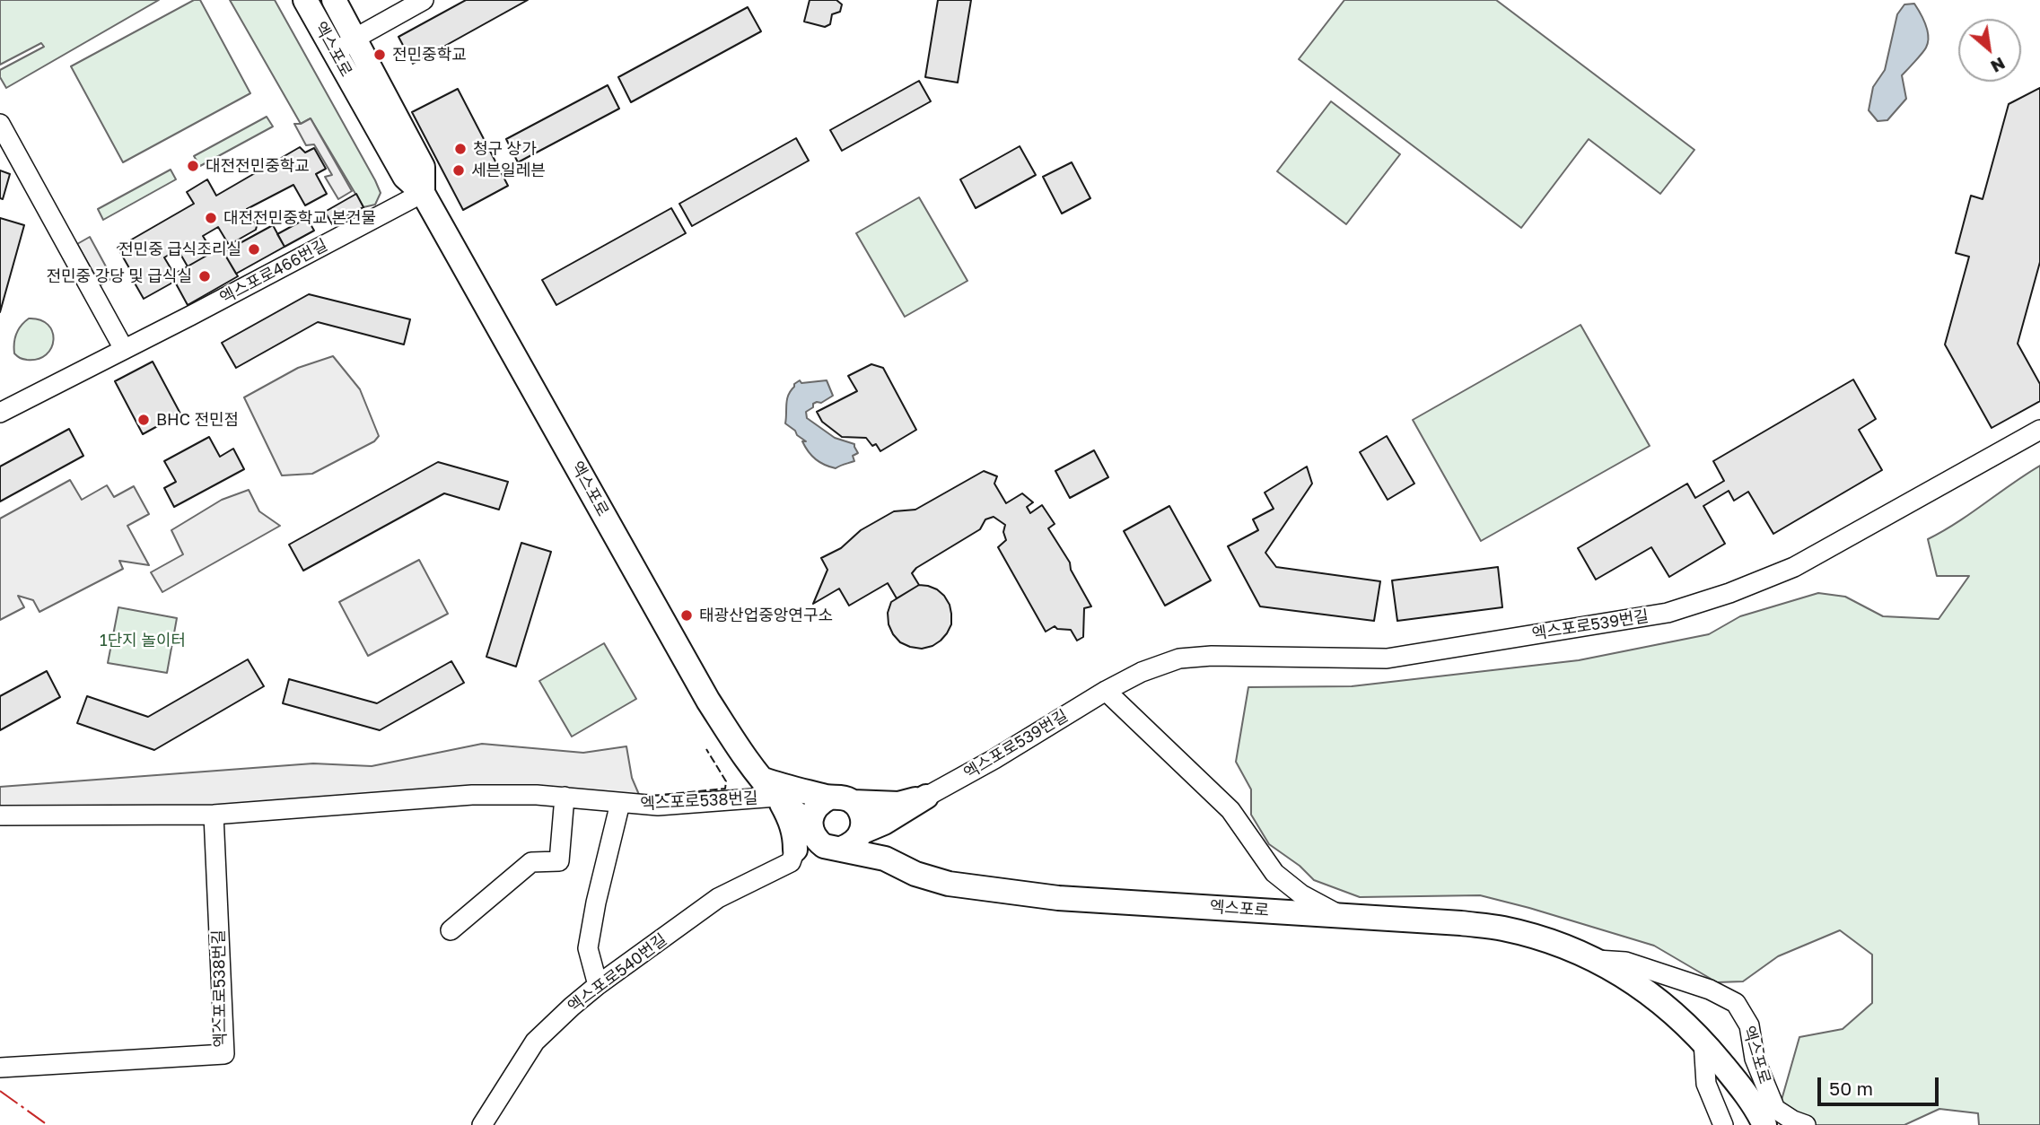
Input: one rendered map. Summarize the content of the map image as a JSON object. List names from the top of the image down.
{
  "streets": {
    "main road": ["엑스포로"],
    "street": [
      "엑스포로466번길",
      "엑스포로539번길",
      "엑스포로538번길",
      "엑스포로540번길"
    ]
  },
  "crossings": [
    ["엑스포로", "엑스포로466번길"],
    ["엑스포로", "엑스포로538번길"],
    ["엑스포로538번길", "엑스포로540번길"]
  ],
  "parks": ["1단지 놀이터"],
  "places": [
    "전민중학교",
    "청구 상가",
    "대전전민중학교",
    "세븐일레븐",
    "대전전민중학교 본건물",
    "전민중 급식조리실",
    "전민중 강당 및 급식실",
    "BHC 전민점",
    "태광산업중앙연구소"
  ],
  "scale_bar": "50 m",
  "north": "bottom right"
}
